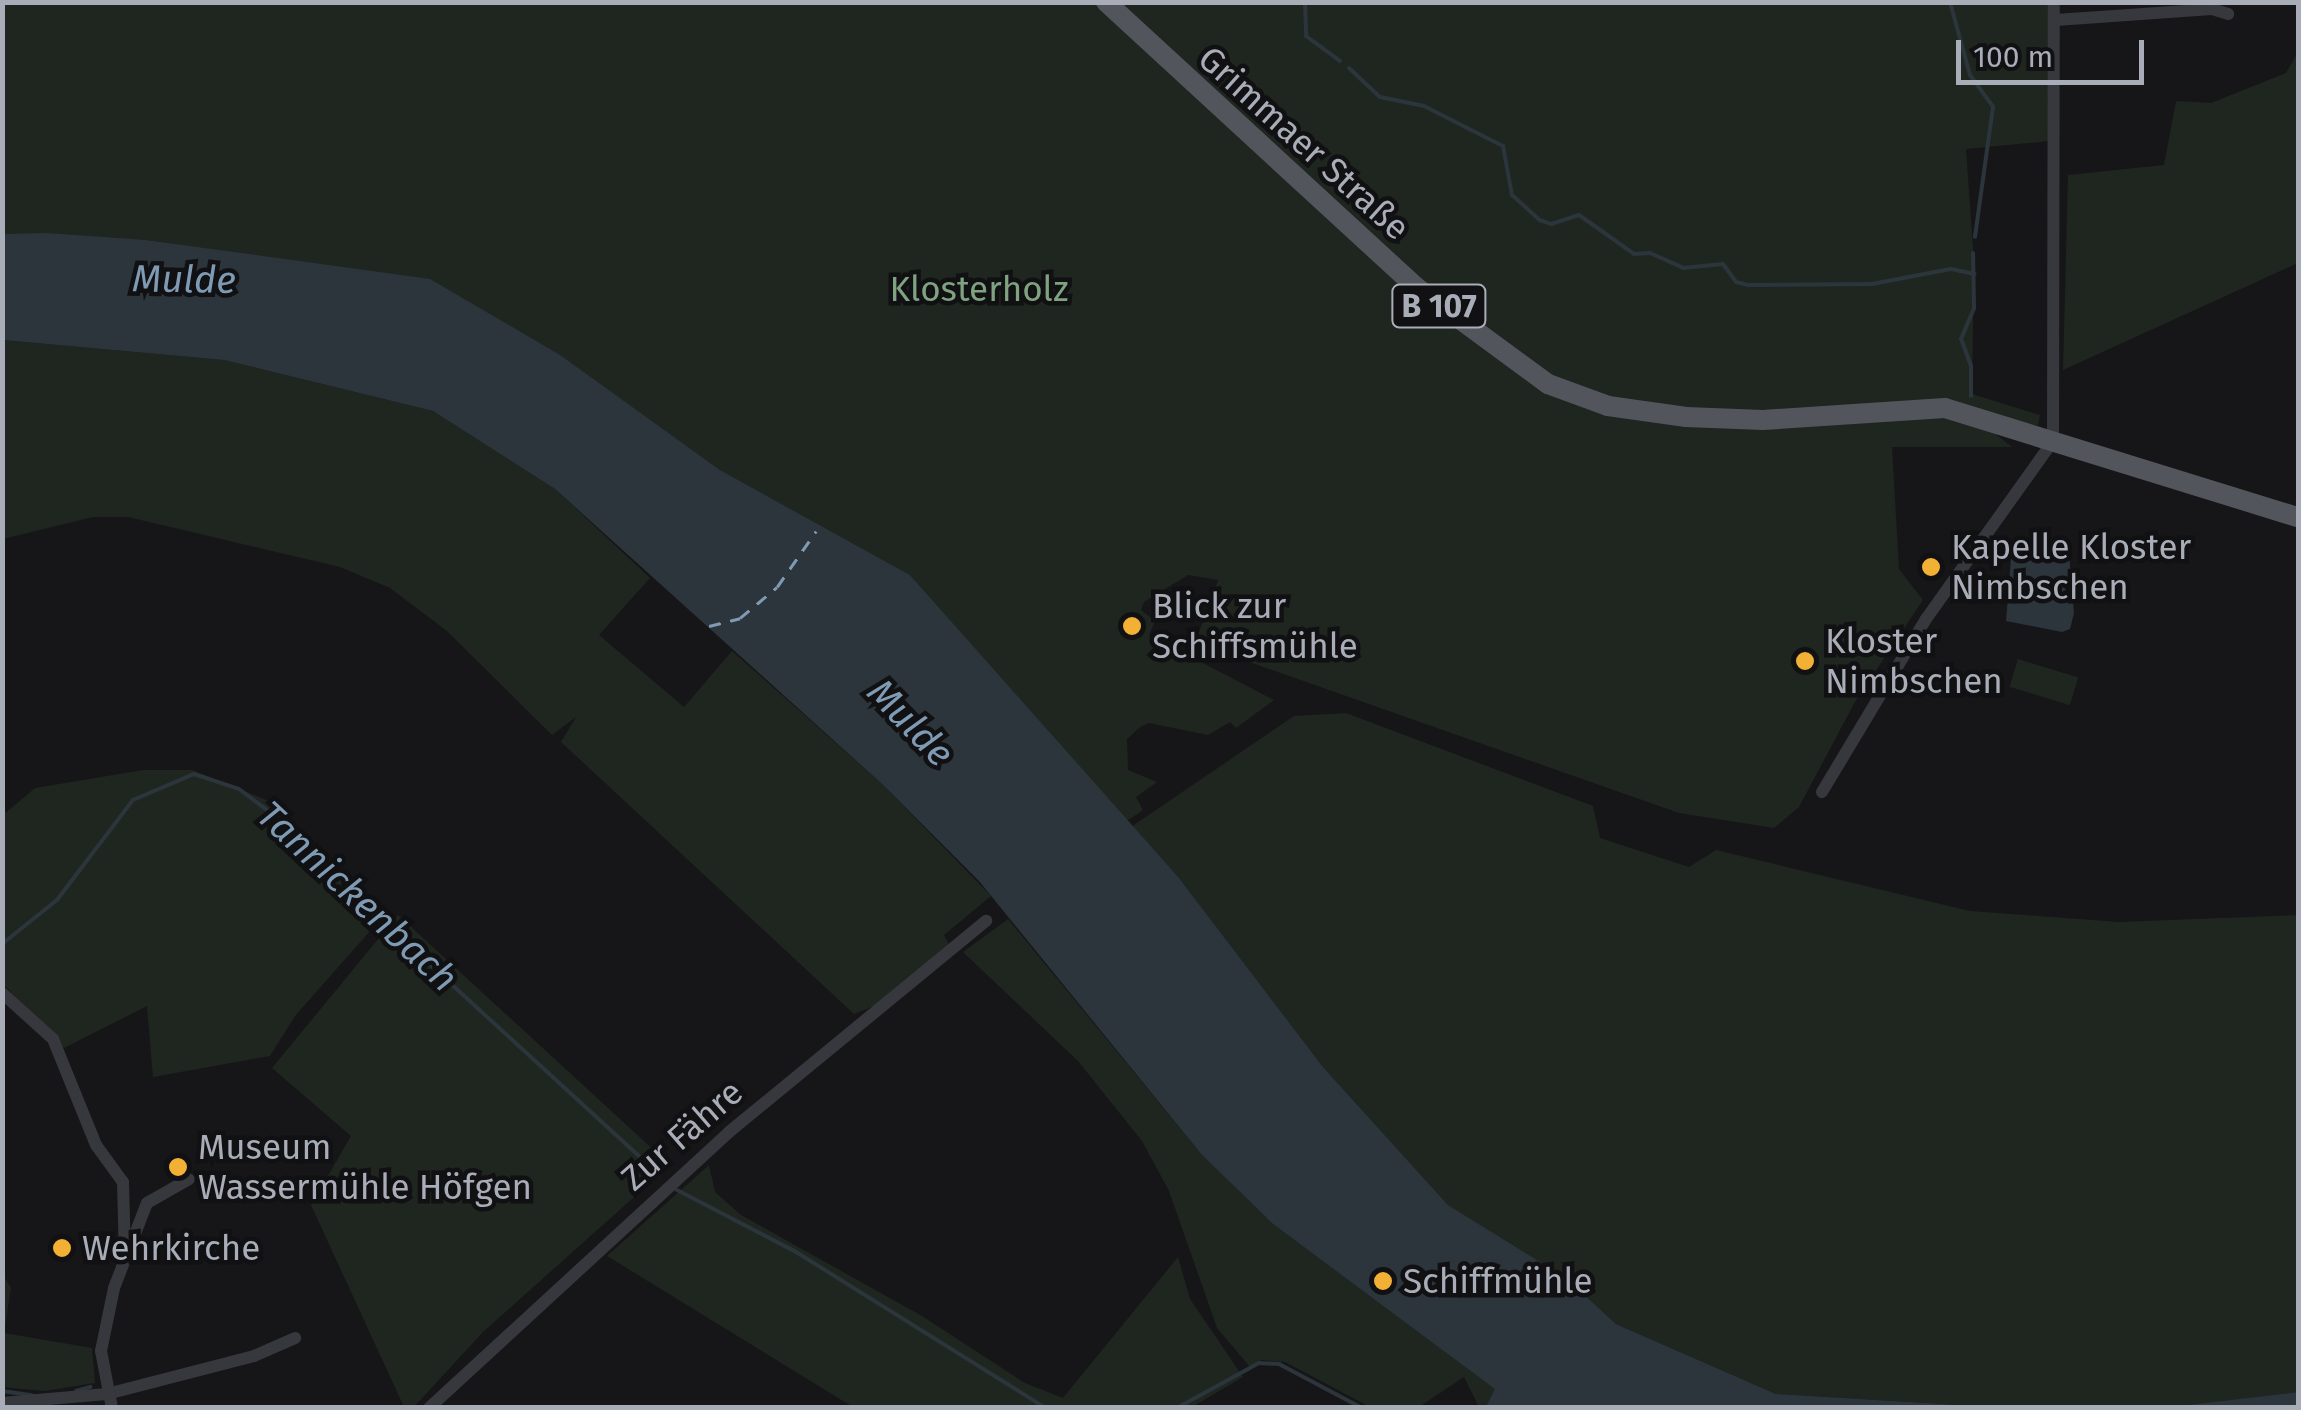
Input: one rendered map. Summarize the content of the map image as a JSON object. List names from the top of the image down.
{
  "streets": {
    "main road": ["Grimmaer Straße", "B 107"],
    "street": ["Zur Fähre"]
  },
  "crossings": [
    ["Grimmaer Straße", "B 107"]
  ],
  "water": ["Mulde", "Tannickenbach"],
  "parks": ["Klosterholz"],
  "places": [
    "Kapelle Kloster Nimbschen",
    "Blick zur Schiffsmühle",
    "Kloster Nimbschen",
    "Museum Wassermühle Höfgen",
    "Wehrkirche",
    "Schiffmühle"
  ],
  "scale_bar": "100 m"
}
